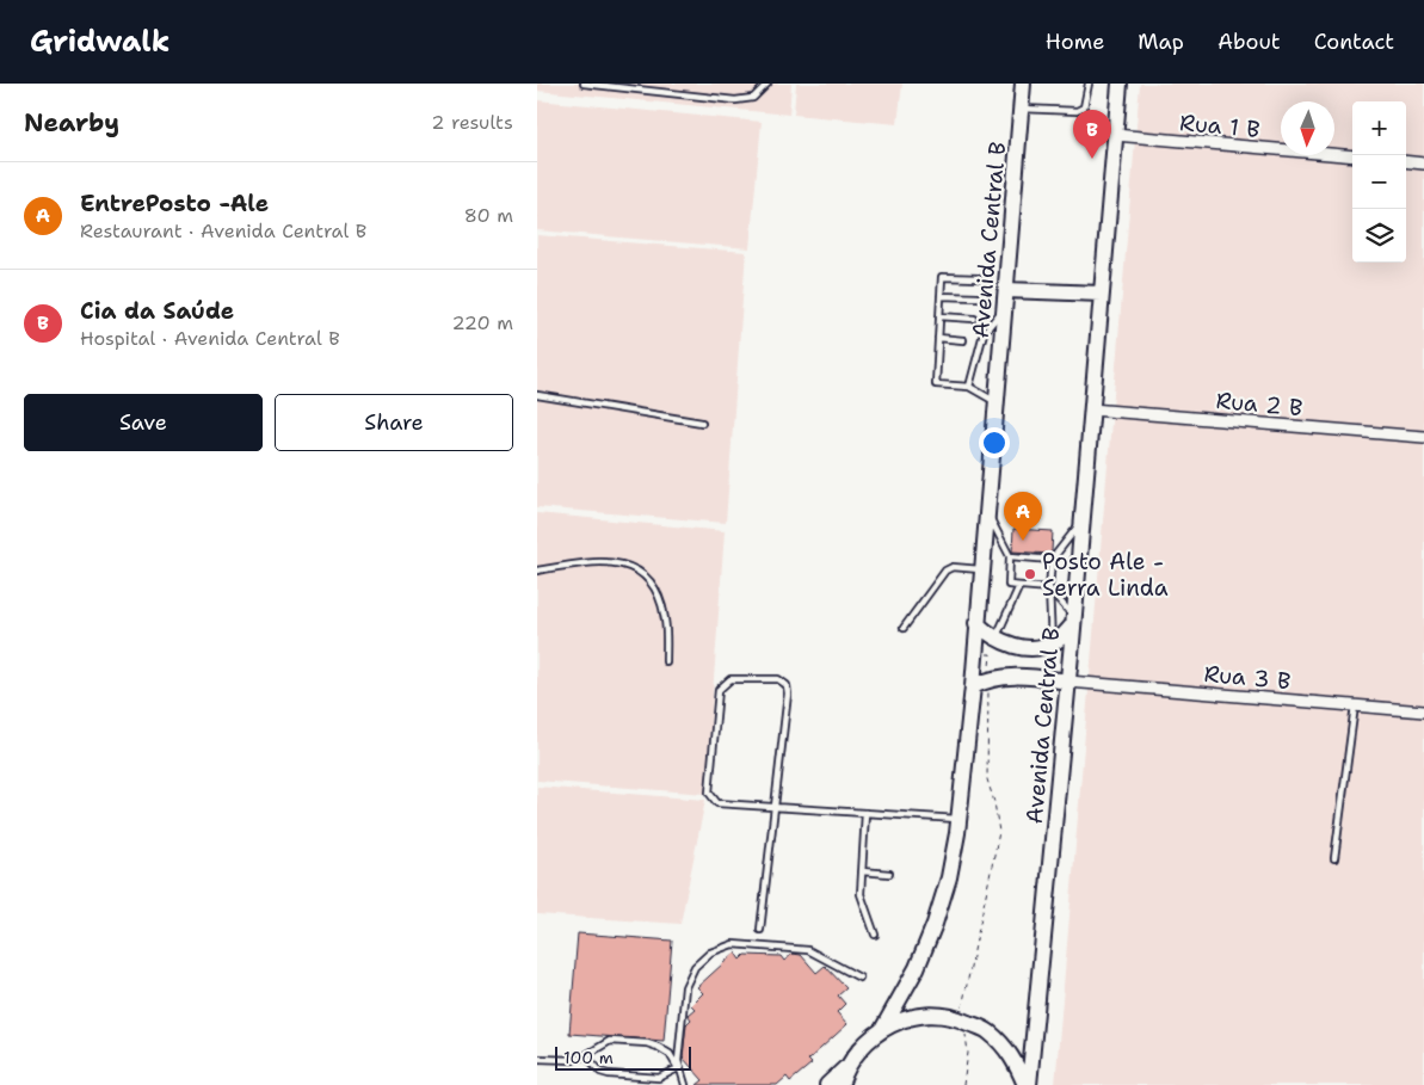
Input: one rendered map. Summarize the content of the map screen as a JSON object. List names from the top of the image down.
{
  "streets": {
    "main road": ["Avenida Central B"],
    "street": ["Rua 1 B", "Rua 2 B", "Rua 3 B"]
  },
  "crossings": [
    ["Rua 1 B", "Avenida Central B"],
    ["Avenida Central B", "Rua 2 B"],
    ["Avenida Central B", "Rua 3 B"]
  ],
  "places": ["Posto Ale - Serra Linda"],
  "scale_bar": "100 m",
  "north": "bottom",
  "page": {
    "header": "Gridwalk",
    "nav": [
      "Home",
      "Map",
      "About",
      "Contact"
    ],
    "heading": ["Nearby", "2 results"],
    "map_buttons": ["+", "−"],
    "pins": ["B", "A"],
    "list": [
      {
        "mark": "A",
        "name": "EntrePosto -Ale",
        "note": "Restaurant · Avenida Central B",
        "value": "80 m"
      },
      {
        "mark": "B",
        "name": "Cia da Saúde",
        "note": "Hospital · Avenida Central B",
        "value": "220 m"
      }
    ],
    "buttons": ["Save", "Share"],
    "scale": "100 m"
  }
}
